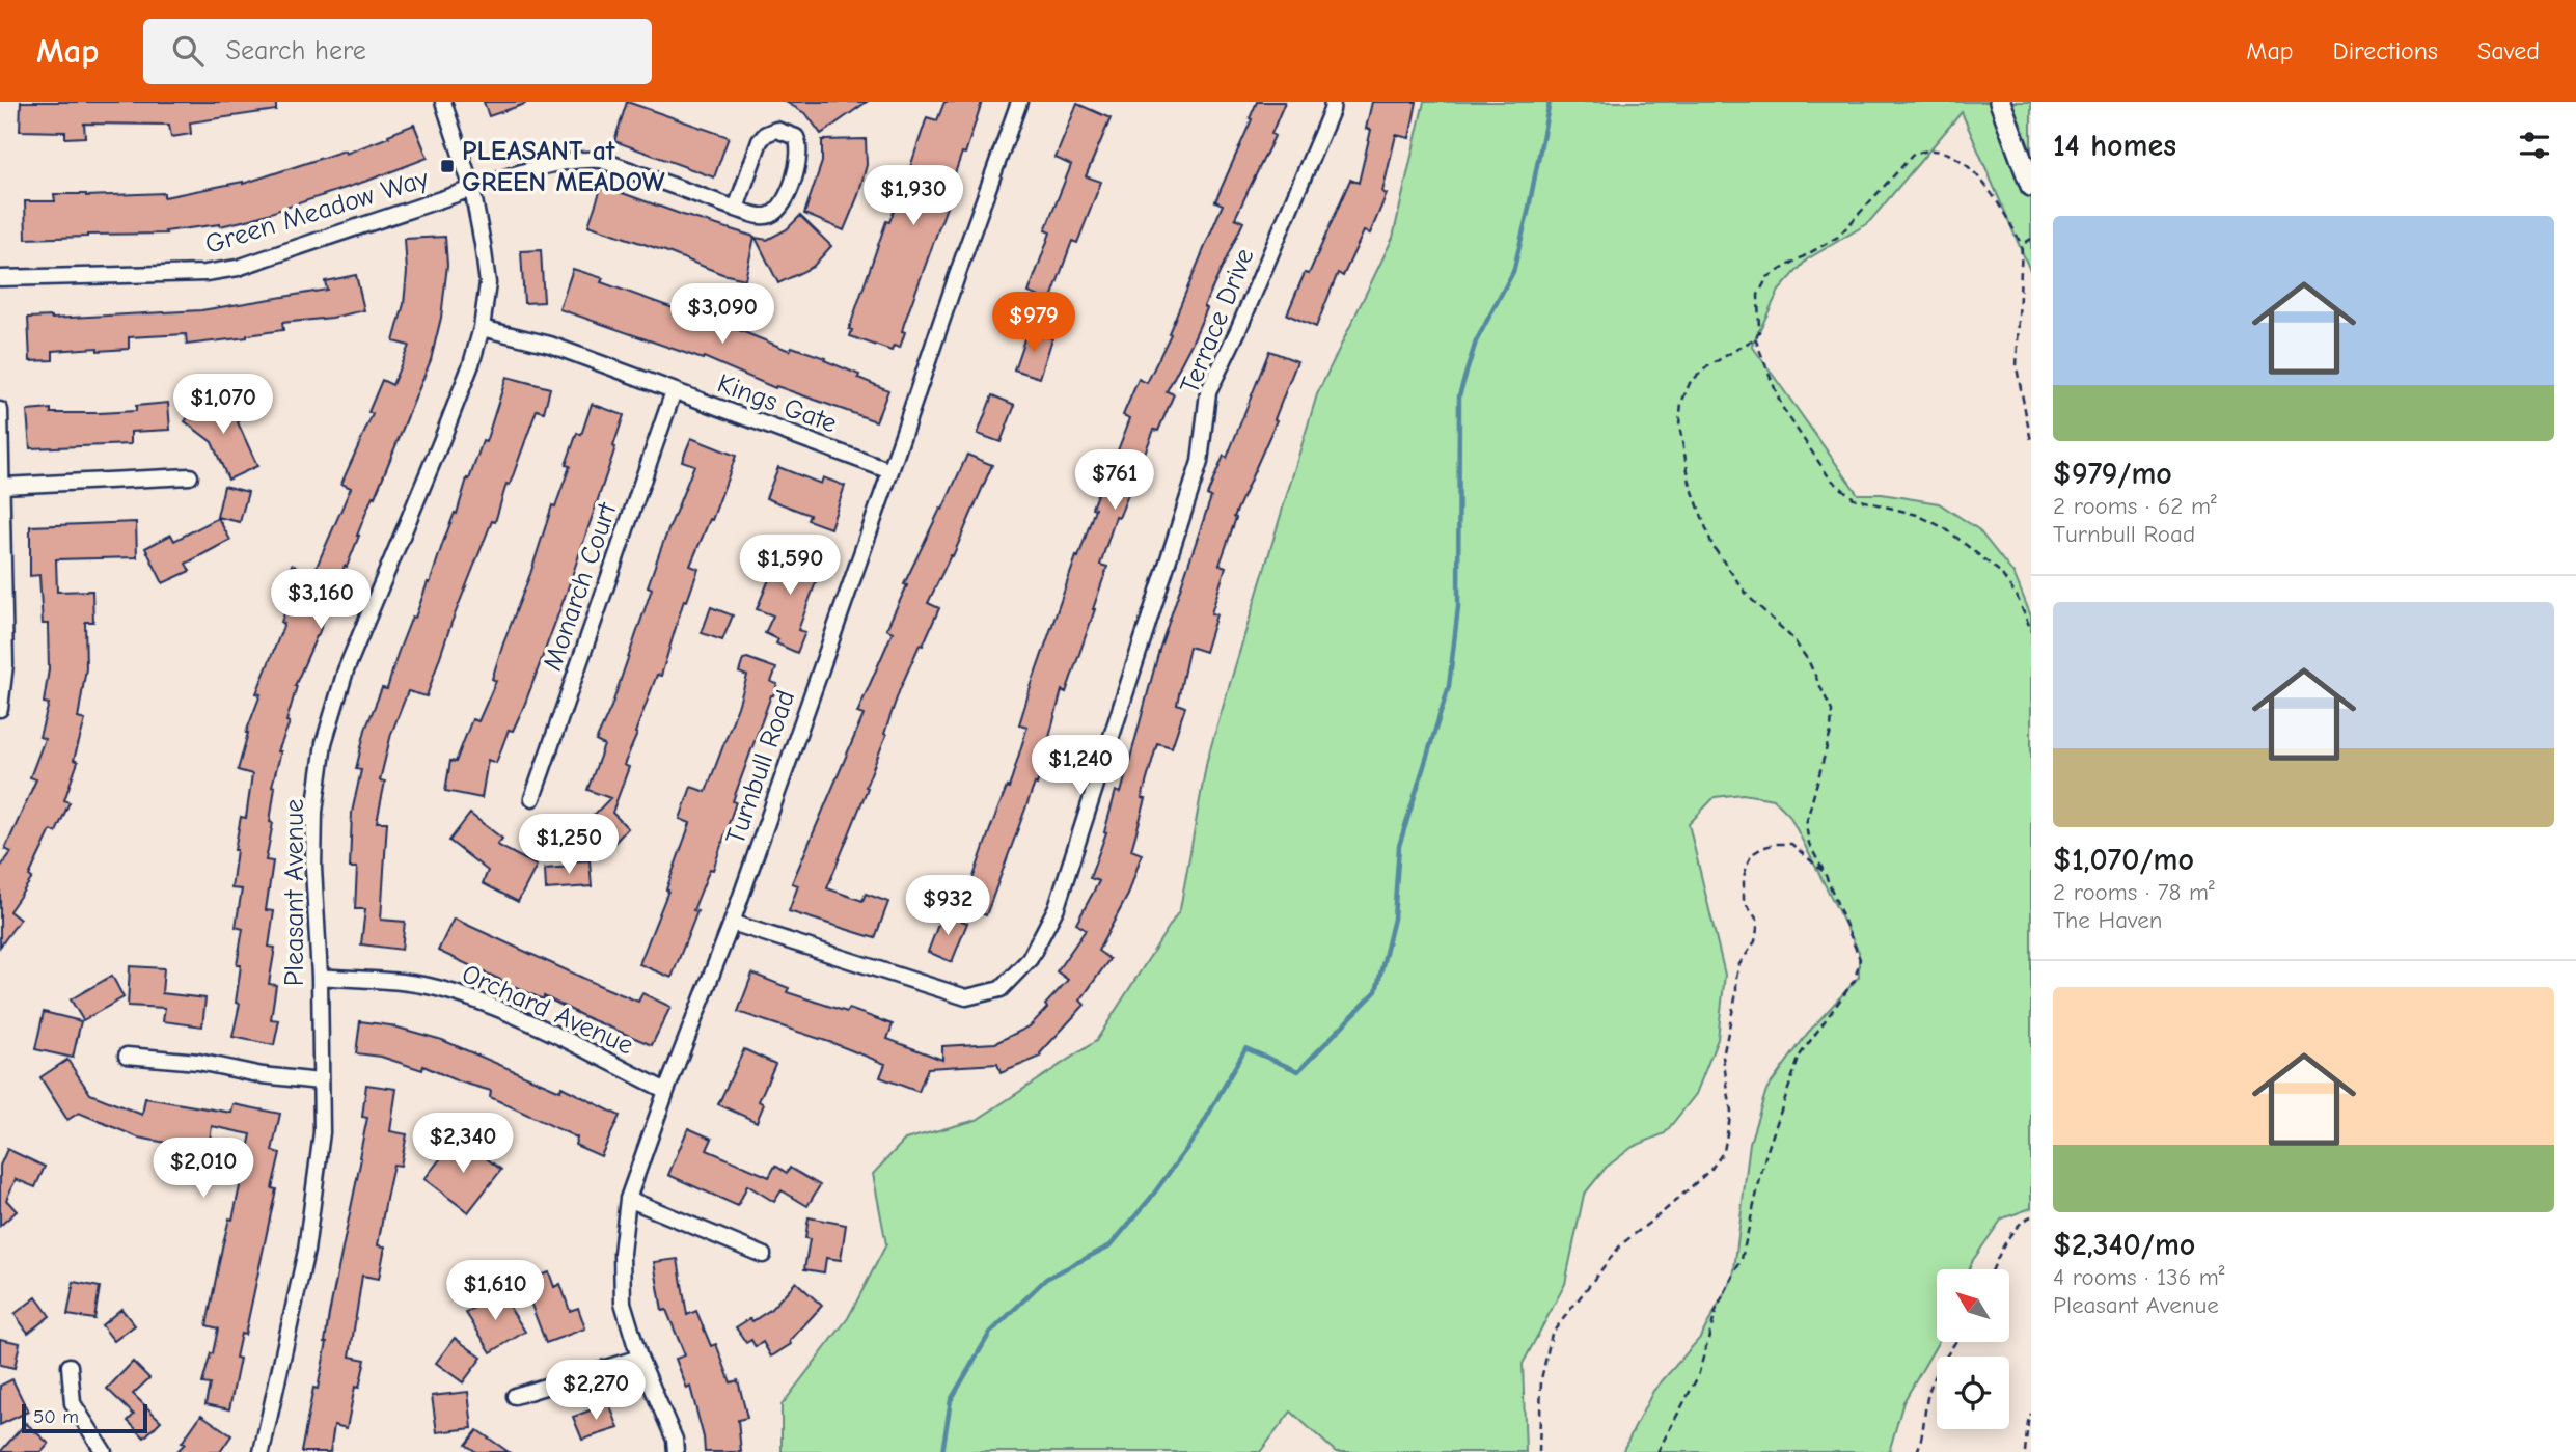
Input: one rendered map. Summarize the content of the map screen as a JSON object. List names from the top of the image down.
{
  "streets": {
    "street": [
      "Green Meadow Way",
      "Terrace Drive",
      "Kings Gate",
      "Monarch Court",
      "Turnbull Road",
      "Pleasant Avenue",
      "Orchard Avenue"
    ]
  },
  "crossings": [
    ["Green Meadow Way", "Pleasant Avenue"],
    ["Terrace Drive", "Turnbull Road"],
    ["Kings Gate", "Monarch Court"],
    ["Kings Gate", "Turnbull Road"],
    ["Kings Gate", "Pleasant Avenue"],
    ["Turnbull Road", "Orchard Avenue"],
    ["Pleasant Avenue", "Orchard Avenue"]
  ],
  "places": {
    "transit": ["PLEASANT at GREEN MEADOW"]
  },
  "scale_bar": "50 m",
  "north": "top left",
  "page": {
    "header": "Map",
    "search": "Search here",
    "nav": ["Map", "Directions", "Saved"],
    "heading": "14 homes",
    "price": [
      "$1,930",
      "$3,090",
      "$979",
      "$1,070",
      "$761",
      "$1,590",
      "$3,160",
      "$1,240",
      "$1,250",
      "$932",
      "$2,340",
      "$2,010",
      "$1,610",
      "$2,270"
    ],
    "list": [
      {
        "name": "$979/mo",
        "note": "2 rooms · 62 m² · Turnbull Road"
      },
      {
        "name": "$1,070/mo",
        "note": "2 rooms · 78 m² · The Haven"
      },
      {
        "name": "$2,340/mo",
        "note": "4 rooms · 136 m² · Pleasant Avenue"
      }
    ],
    "scale": "50 m"
  }
}
